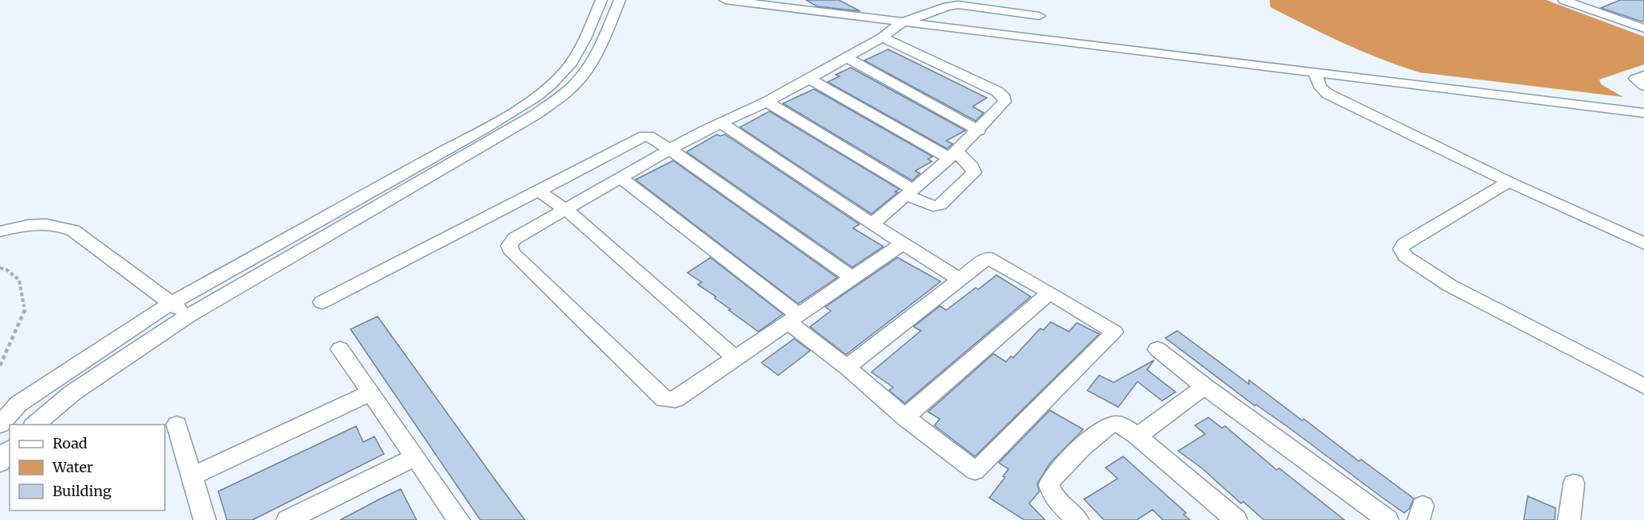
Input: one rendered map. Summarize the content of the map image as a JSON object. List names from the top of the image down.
{
  "legend": ["Road", "Water", "Building"]
}
